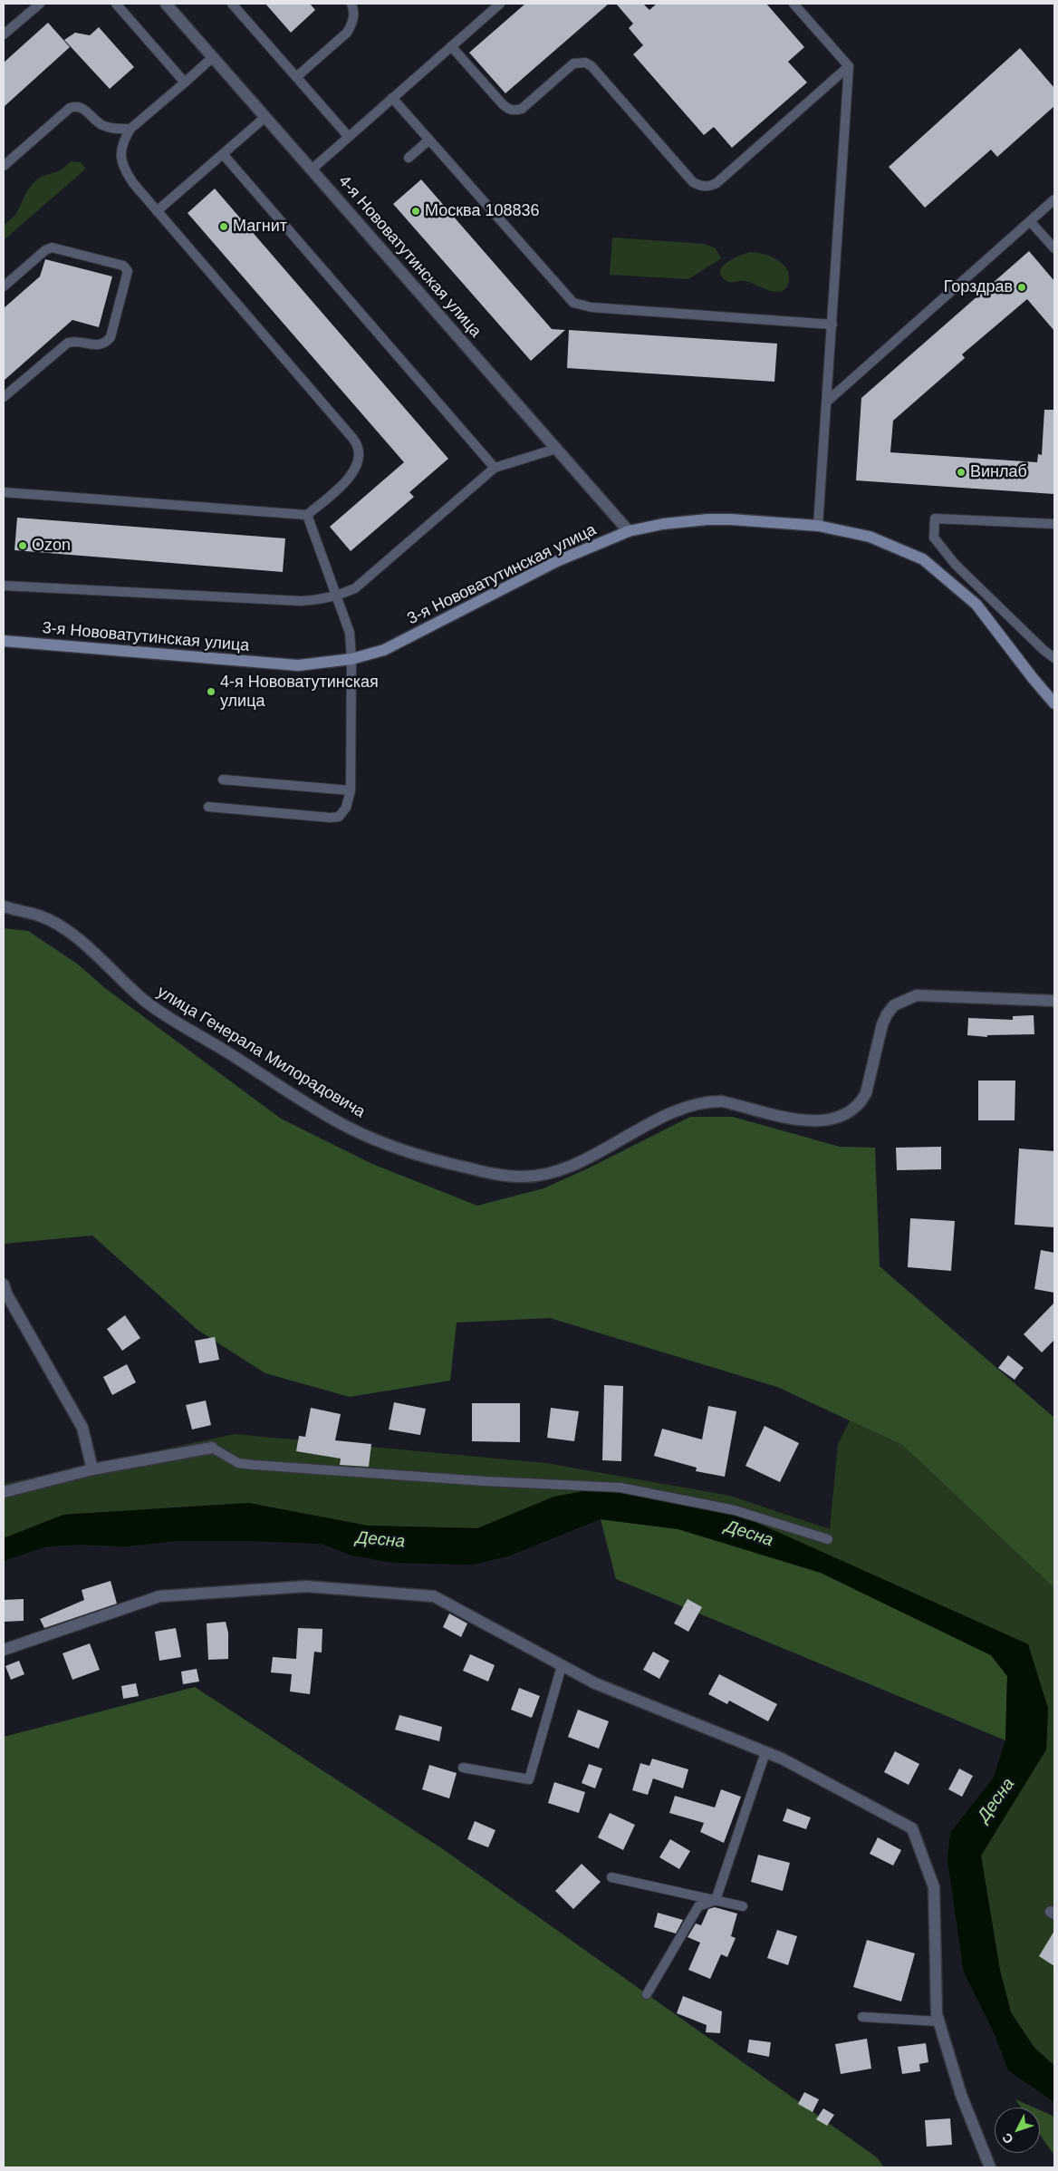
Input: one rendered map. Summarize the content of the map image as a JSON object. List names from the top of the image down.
{
  "streets": {
    "street": ["4-я Нововатутинская улица", "3-я Нововатутинская улица", "улица Генерала Милорадовича"]
  },
  "crossings": [
    ["4-я Нововатутинская улица", "3-я Нововатутинская улица"]
  ],
  "water": ["Десна"],
  "places": [
    "Москва 108836",
    "Магнит",
    "Горздрав",
    "Винлаб",
    "Ozon",
    "4-я Нововатутинская улица"
  ],
  "north": "bottom left"
}
